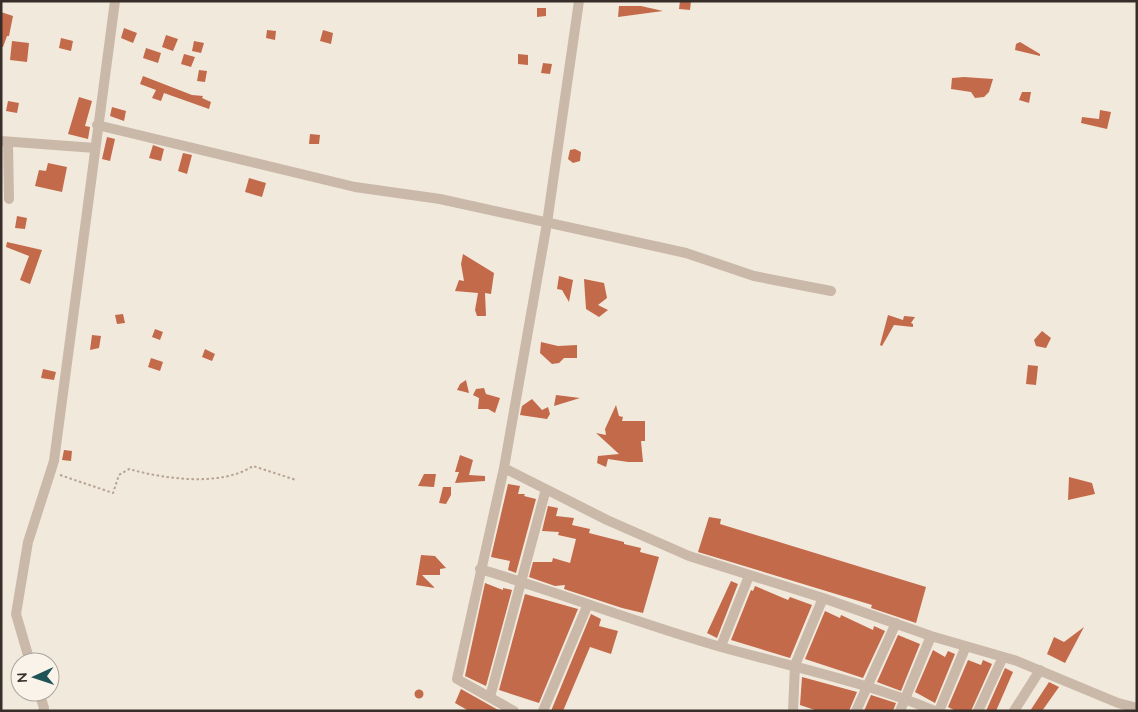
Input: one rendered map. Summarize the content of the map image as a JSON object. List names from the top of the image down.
{
  "north": "left"
}
